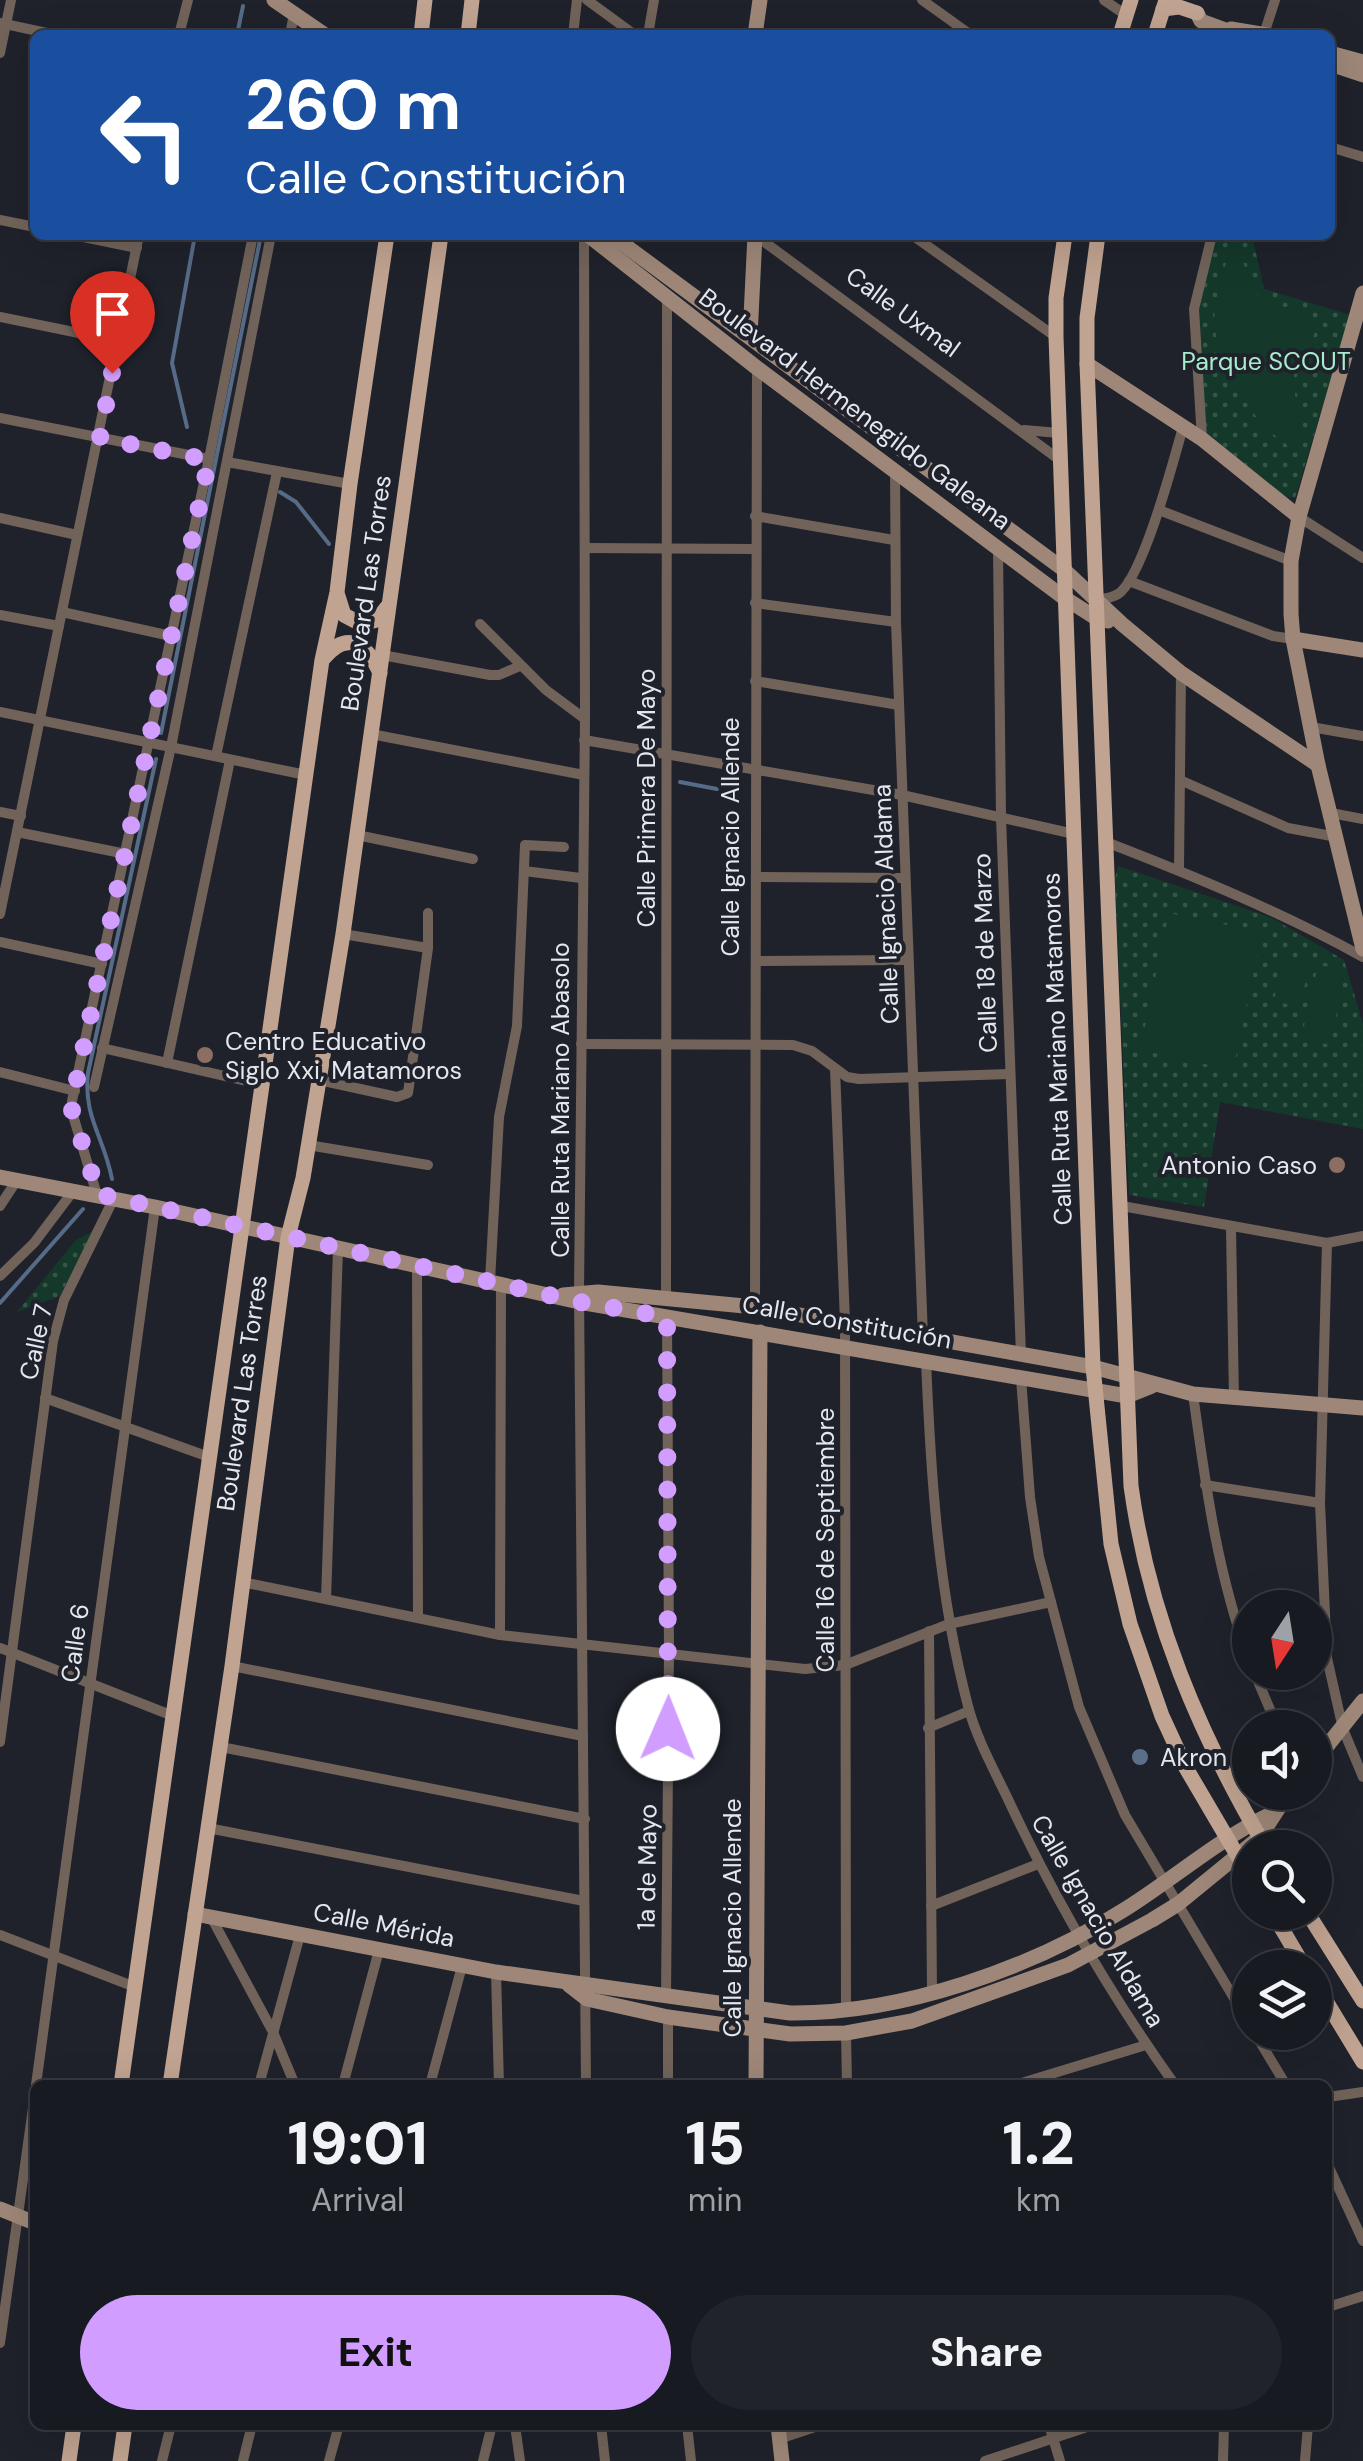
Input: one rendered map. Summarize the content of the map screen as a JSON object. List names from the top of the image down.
{
  "streets": {
    "main road": [
      "Boulevard Hermenegildo Galeana",
      "Boulevard Las Torres",
      "Calle Ignacio Allende",
      "Calle Ruta Mariano Matamoros",
      "Calle Constitución",
      "Calle Mérida"
    ],
    "street": [
      "Calle Uxmal",
      "Calle Primera De Mayo",
      "Calle Ignacio Aldama",
      "Calle 18 de Marzo",
      "Calle Ruta Mariano Abasolo",
      "Calle 7",
      "Calle 16 de Septiembre",
      "Calle 6",
      "1a de Mayo"
    ]
  },
  "crossings": [
    ["Calle Uxmal", "Calle Ruta Mariano Matamoros"],
    ["Boulevard Hermenegildo Galeana", "Calle Primera De Mayo"],
    ["Boulevard Hermenegildo Galeana", "Calle Ignacio Allende"],
    ["Boulevard Hermenegildo Galeana", "Calle Ignacio Aldama"],
    ["Boulevard Hermenegildo Galeana", "Calle 18 de Marzo"],
    ["Boulevard Hermenegildo Galeana", "Calle Ruta Mariano Matamoros"],
    ["Boulevard Las Torres", "Calle Constitución"],
    ["Boulevard Las Torres", "Calle Mérida"],
    ["Calle Primera De Mayo", "Calle Constitución"],
    ["Calle Ignacio Allende", "Calle Constitución"],
    ["Calle Ignacio Aldama", "Calle Constitución"],
    ["Calle 18 de Marzo", "Calle Constitución"],
    ["Calle Ruta Mariano Matamoros", "Calle Constitución"],
    ["Calle Ruta Mariano Abasolo", "Calle Constitución"],
    ["Calle Ruta Mariano Abasolo", "Calle Mérida"],
    ["Calle Constitución", "Calle 7"],
    ["Calle Constitución", "Calle 16 de Septiembre"],
    ["Calle Constitución", "Calle 6"],
    ["Calle Constitución", "1a de Mayo"]
  ],
  "parks": ["Parque SCOUT"],
  "places": ["Centro Educativo Siglo Xxi, Matamoros", "Antonio Caso", "Akron"],
  "north": "bottom",
  "page": {
    "turn": ["260 m", "Calle Constitución"],
    "eta": [
      "19:01",
      "Arrival",
      "15",
      "min",
      "1.2",
      "km"
    ],
    "buttons": ["Exit", "Share"]
  }
}
